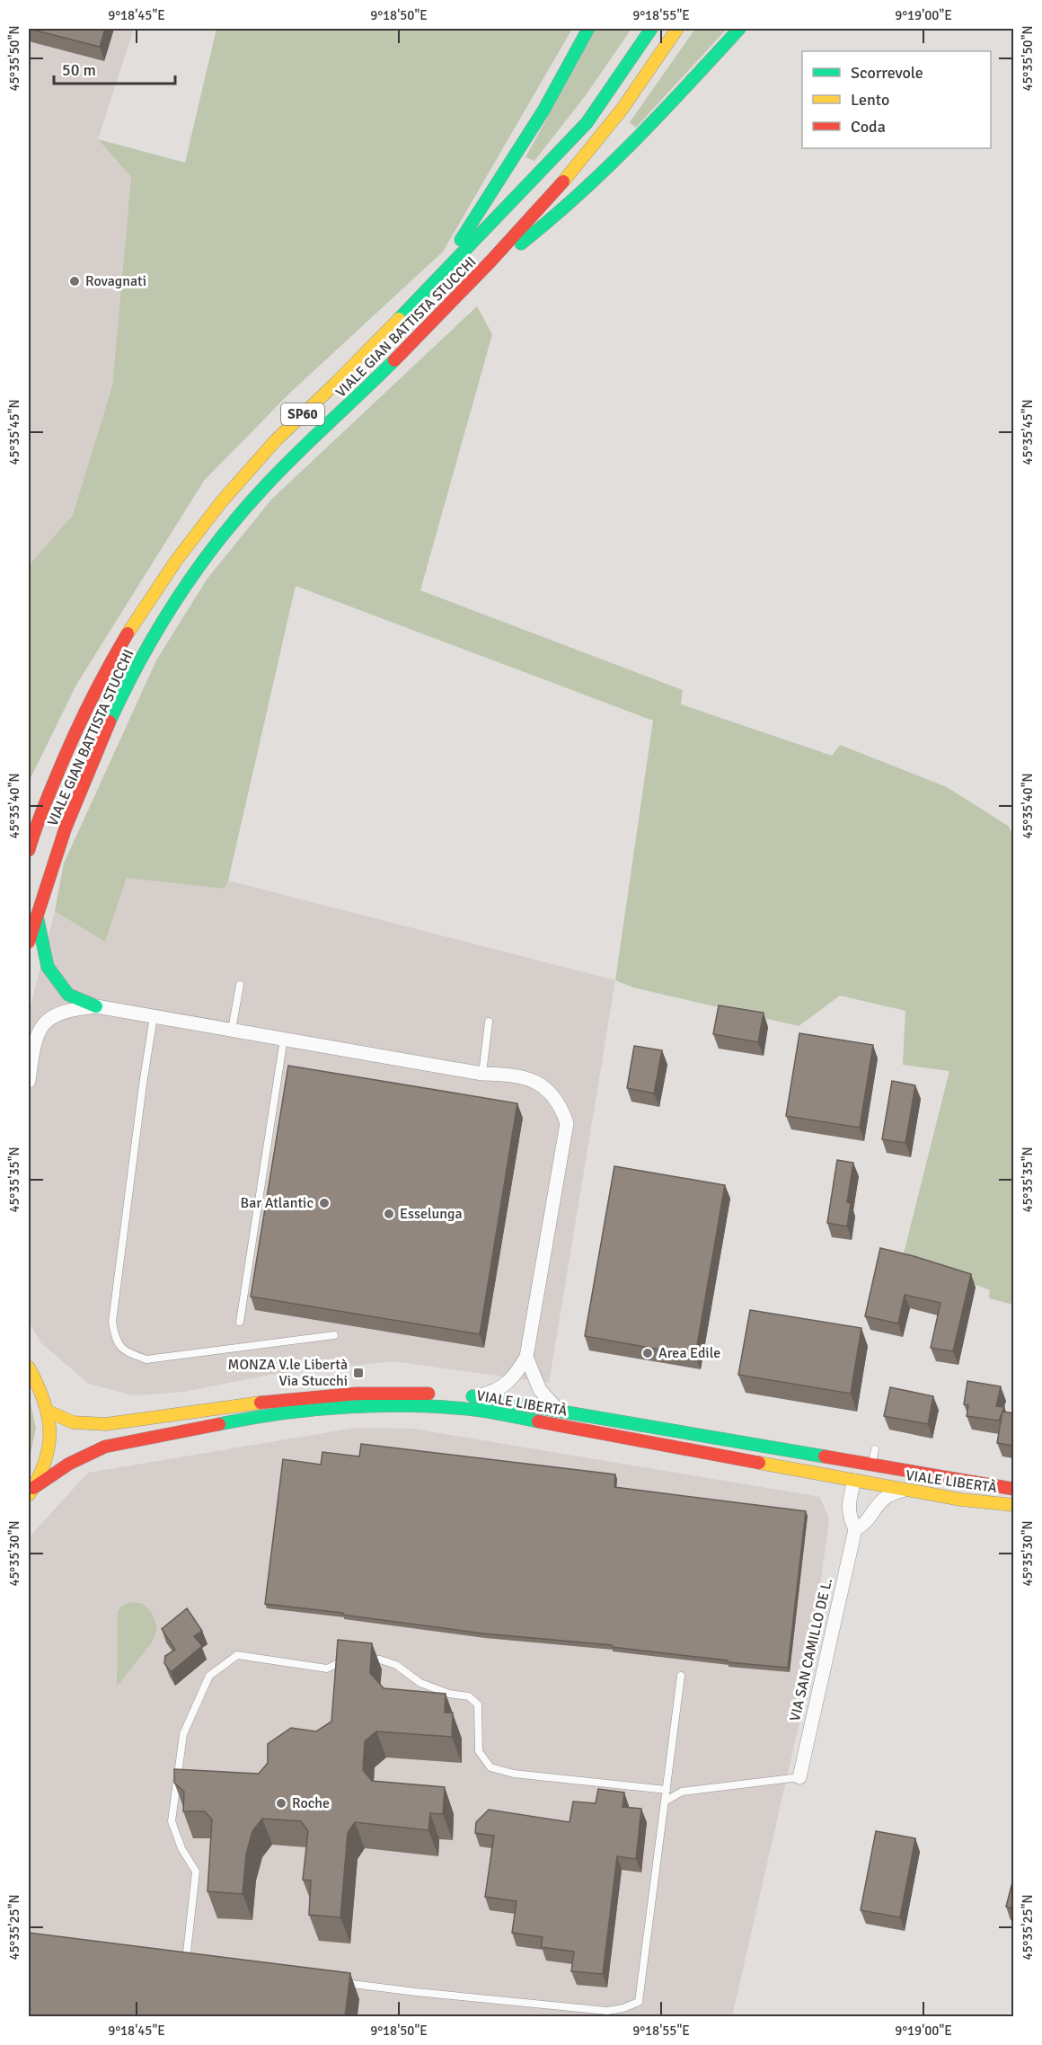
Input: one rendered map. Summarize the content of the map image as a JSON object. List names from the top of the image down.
{
  "streets": {
    "main road": ["VIALE GIAN BATTISTA STUCCHI", "SP60", "VIALE LIBERTÀ"],
    "street": ["VIA SAN CAMILLO DE L."]
  },
  "places": {
    "other": [
      "Rovagnati",
      "Bar Atlantic",
      "Esselunga",
      "Area Edile",
      "Roche"
    ],
    "transit": ["MONZA V.le Libertà Via Stucchi"]
  },
  "legend": ["Scorrevole", "Lento", "Coda"],
  "scale_bar": "50 m",
  "coordinates": [
    "9°18'45\"E",
    "9°18'50\"E",
    "9°18'55\"E",
    "9°19'00\"E",
    "45°35'50\"N",
    "45°35'45\"N",
    "45°35'40\"N",
    "45°35'35\"N",
    "45°35'30\"N",
    "45°35'25\"N"
  ]
}
